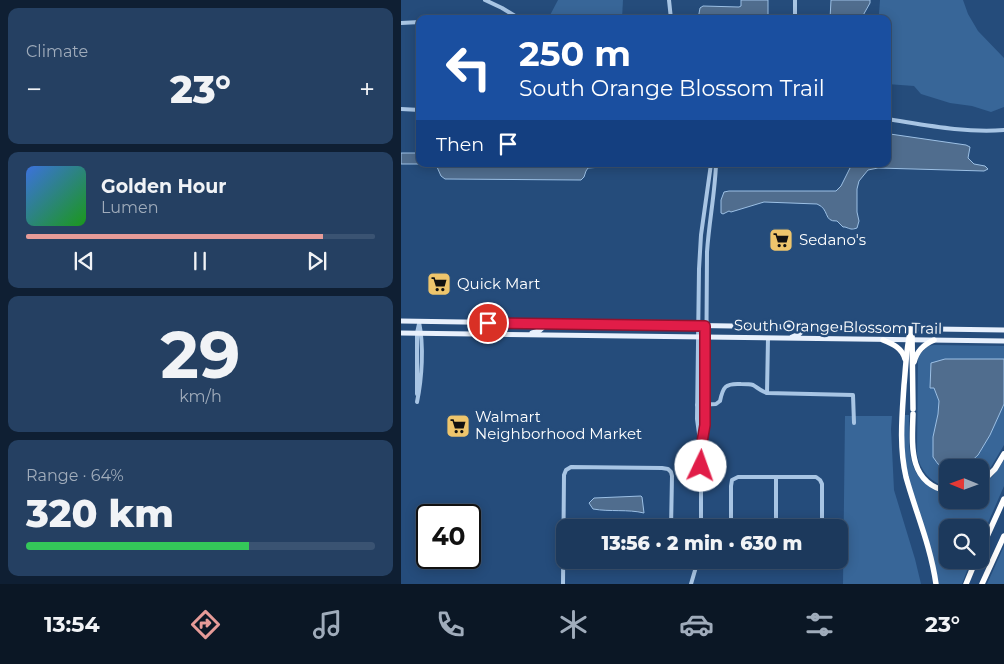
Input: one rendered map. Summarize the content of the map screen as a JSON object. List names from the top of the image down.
{
  "streets": {
    "main road": ["South Orange Blossom Trail"]
  },
  "places": {
    "supermarket": ["Sedano's", "Quick Mart", "Walmart Neighborhood Market"]
  },
  "north": "left",
  "page": {
    "tile": [
      "Climate",
      ["29", "km/h"],
      ["Range · 64%", "320 km"]
    ],
    "turn": ["250 m", "South Orange Blossom Trail"],
    "heat": ["−", "23°", "+"],
    "then": "Then",
    "song": ["Golden Hour", "Lumen"],
    "limit": "40",
    "trip": "13:56 · 2 min · 630 m",
    "tabs": ["13:54", "23°"]
  }
}
